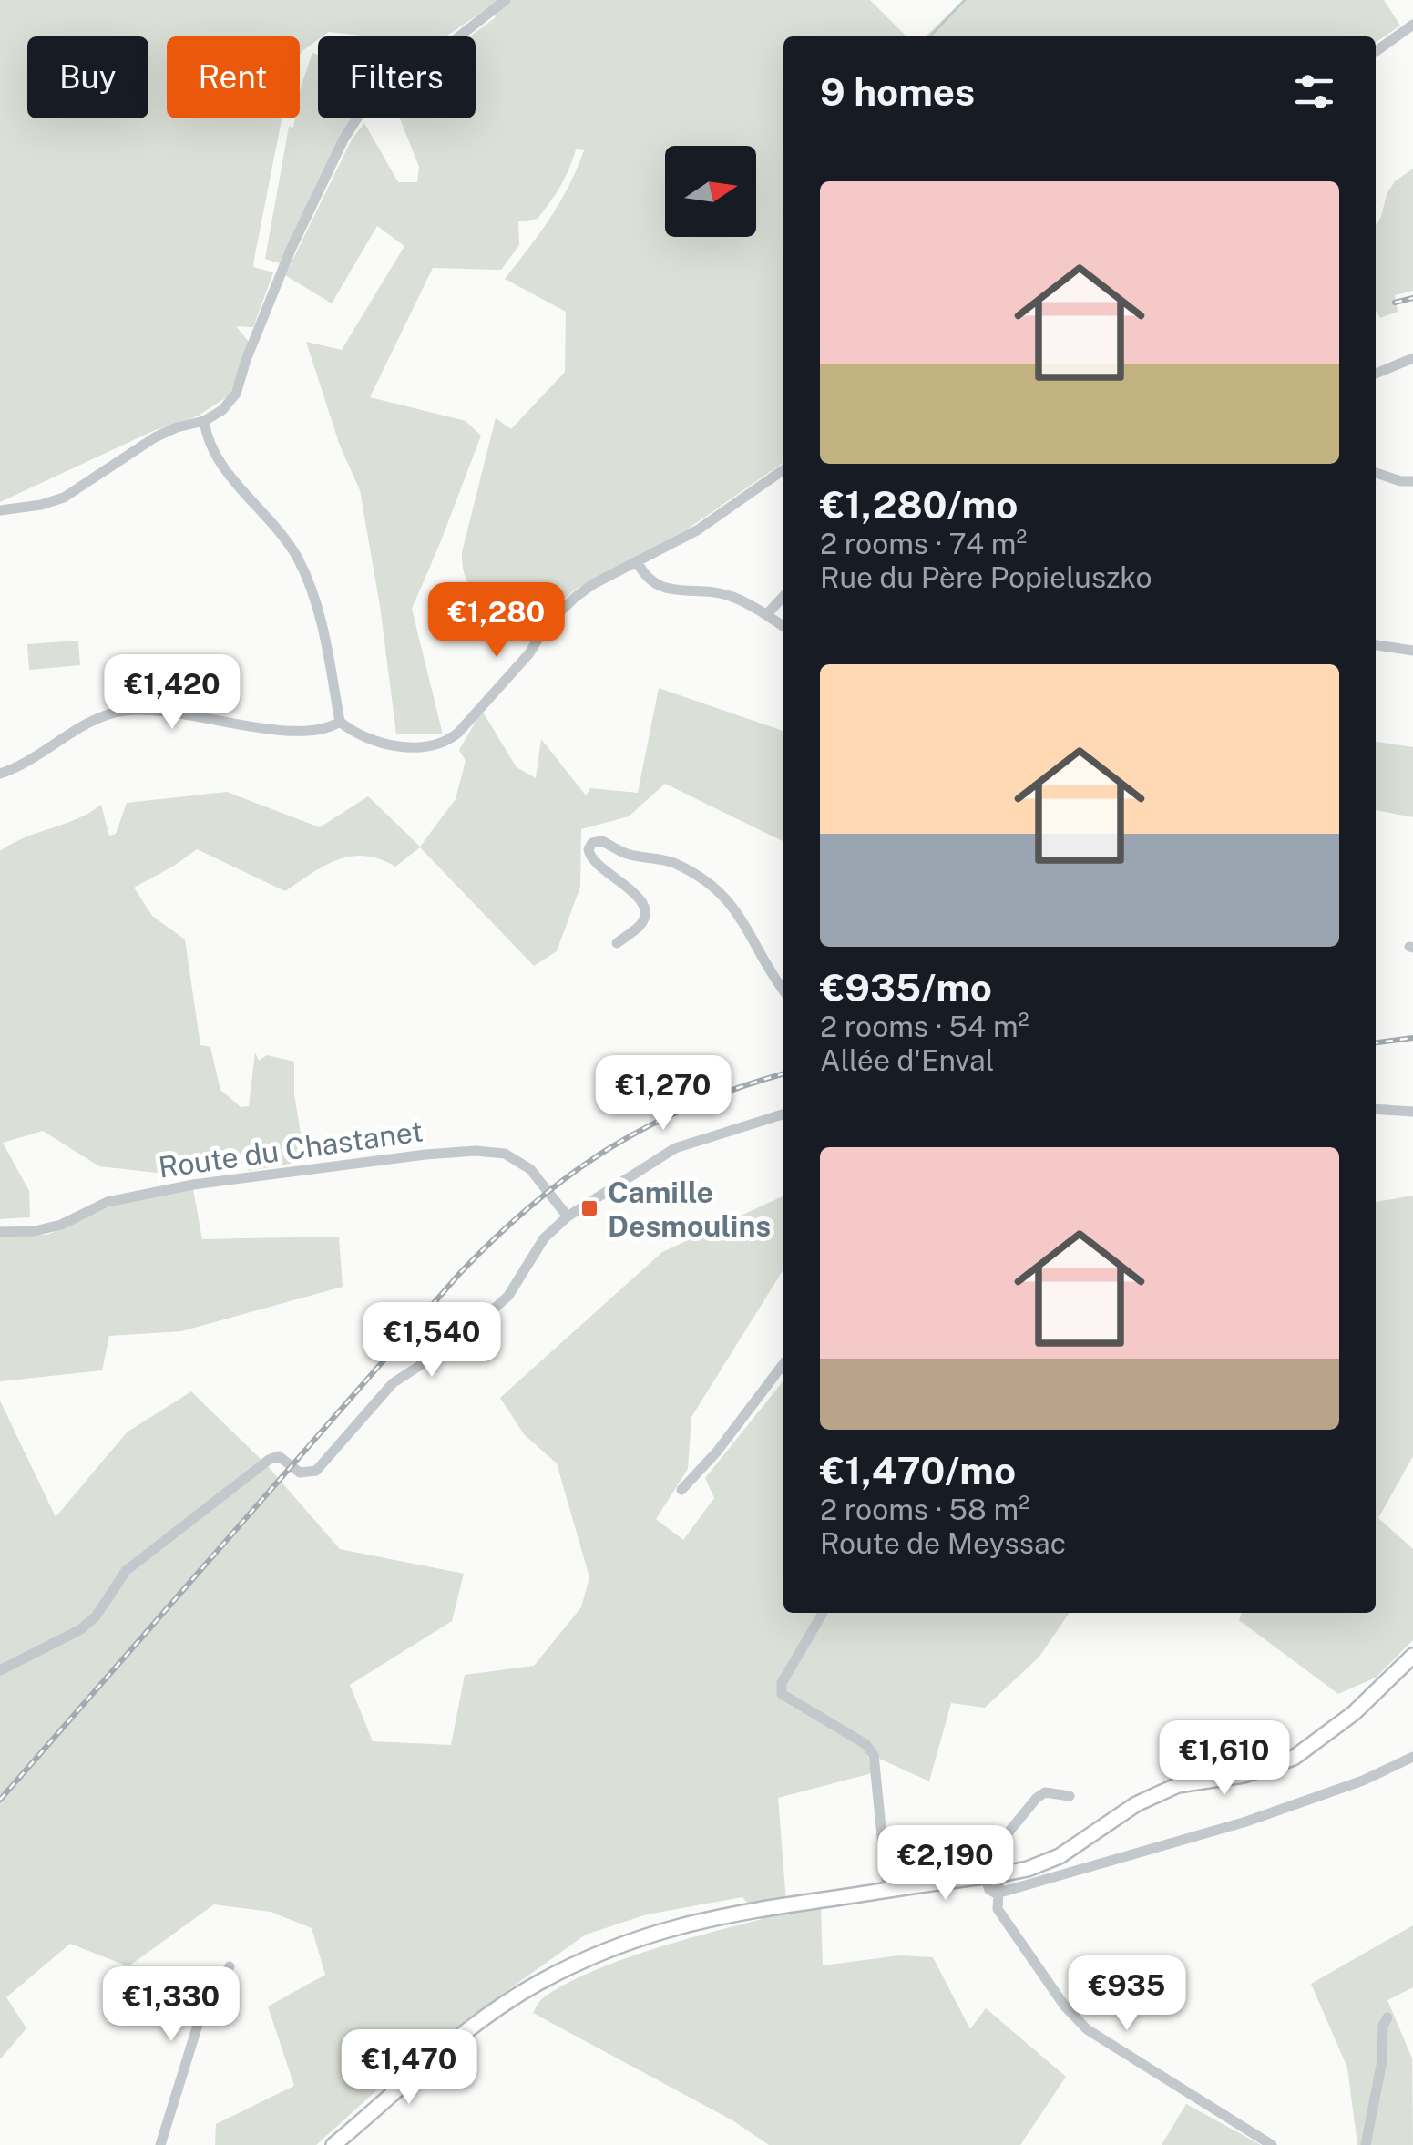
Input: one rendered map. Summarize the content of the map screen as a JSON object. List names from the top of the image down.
{
  "streets": {
    "street": ["Route du Chastanet"]
  },
  "places": {
    "transit": ["Camille Desmoulins"]
  },
  "north": "right",
  "page": {
    "chip": ["Buy", "Rent", "Filters"],
    "heading": "9 homes",
    "list": [
      {
        "name": "€1,280/mo",
        "note": "2 rooms · 74 m² · Rue du Père Popieluszko"
      },
      {
        "name": "€935/mo",
        "note": "2 rooms · 54 m² · Allée d'Enval"
      },
      {
        "name": "€1,470/mo",
        "note": "2 rooms · 58 m² · Route de Meyssac"
      }
    ],
    "price": [
      "€1,280",
      "€1,420",
      "€1,270",
      "€1,540",
      "€1,610",
      "€2,190",
      "€935",
      "€1,330",
      "€1,470"
    ]
  }
}
